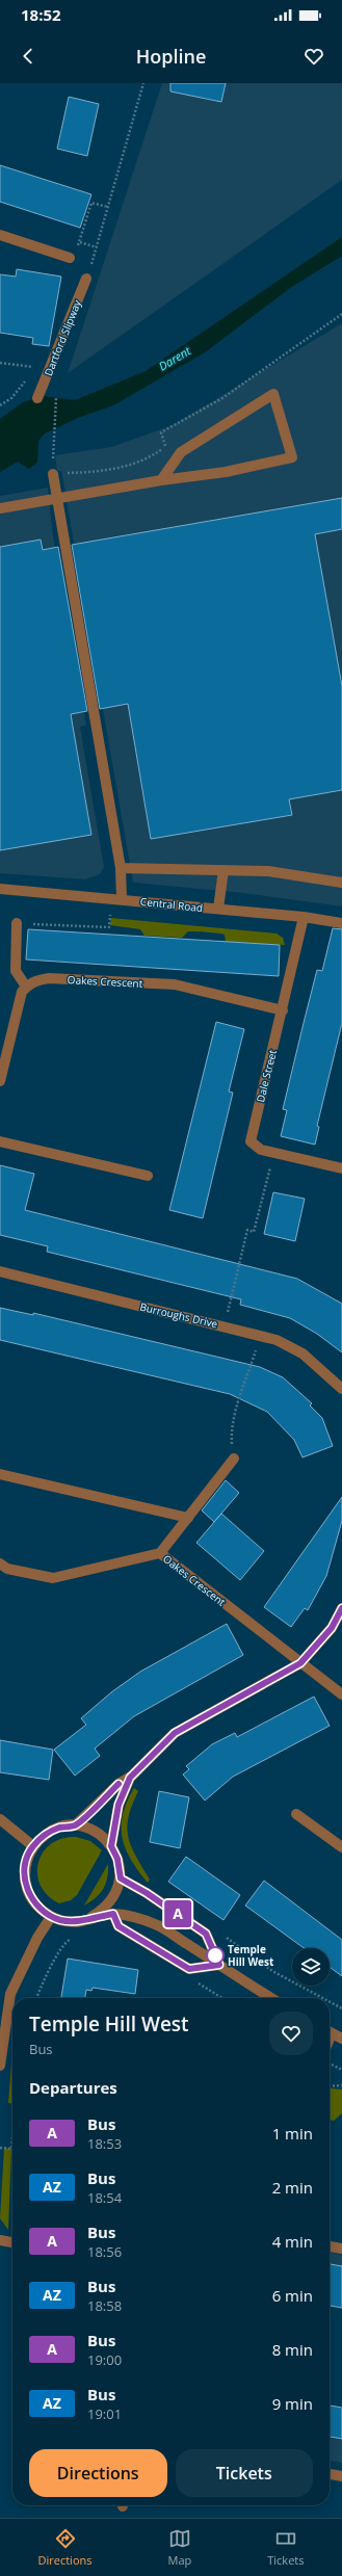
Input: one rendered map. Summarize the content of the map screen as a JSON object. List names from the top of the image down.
{
  "streets": {
    "street": [
      "Dartford Slipway",
      "Central Road",
      "Oakes Crescent",
      "Dale Street",
      "Burroughs Drive"
    ]
  },
  "crossings": [
    ["Central Road", "Dale Street"],
    ["Oakes Crescent", "Dale Street"]
  ],
  "water": ["Darent"],
  "places": ["Temple Hill West"],
  "lines": ["bus line A"],
  "page": {
    "status": "18:52",
    "header": "Hopline",
    "on_map": "A",
    "heading": [
      ["Temple Hill West", "Bus"],
      "Departures"
    ],
    "list": [
      {
        "mark": "A",
        "name": "Bus",
        "note": "18:53",
        "value": "1 min"
      },
      {
        "mark": "AZ",
        "name": "Bus",
        "note": "18:54",
        "value": "2 min"
      },
      {
        "mark": "A",
        "name": "Bus",
        "note": "18:56",
        "value": "4 min"
      },
      {
        "mark": "AZ",
        "name": "Bus",
        "note": "18:58",
        "value": "6 min"
      },
      {
        "mark": "A",
        "name": "Bus",
        "note": "19:00",
        "value": "8 min"
      },
      {
        "mark": "AZ",
        "name": "Bus",
        "note": "19:01",
        "value": "9 min"
      }
    ],
    "buttons": ["Directions", "Tickets"],
    "tabs": ["Directions", "Map", "Tickets"]
  }
}
